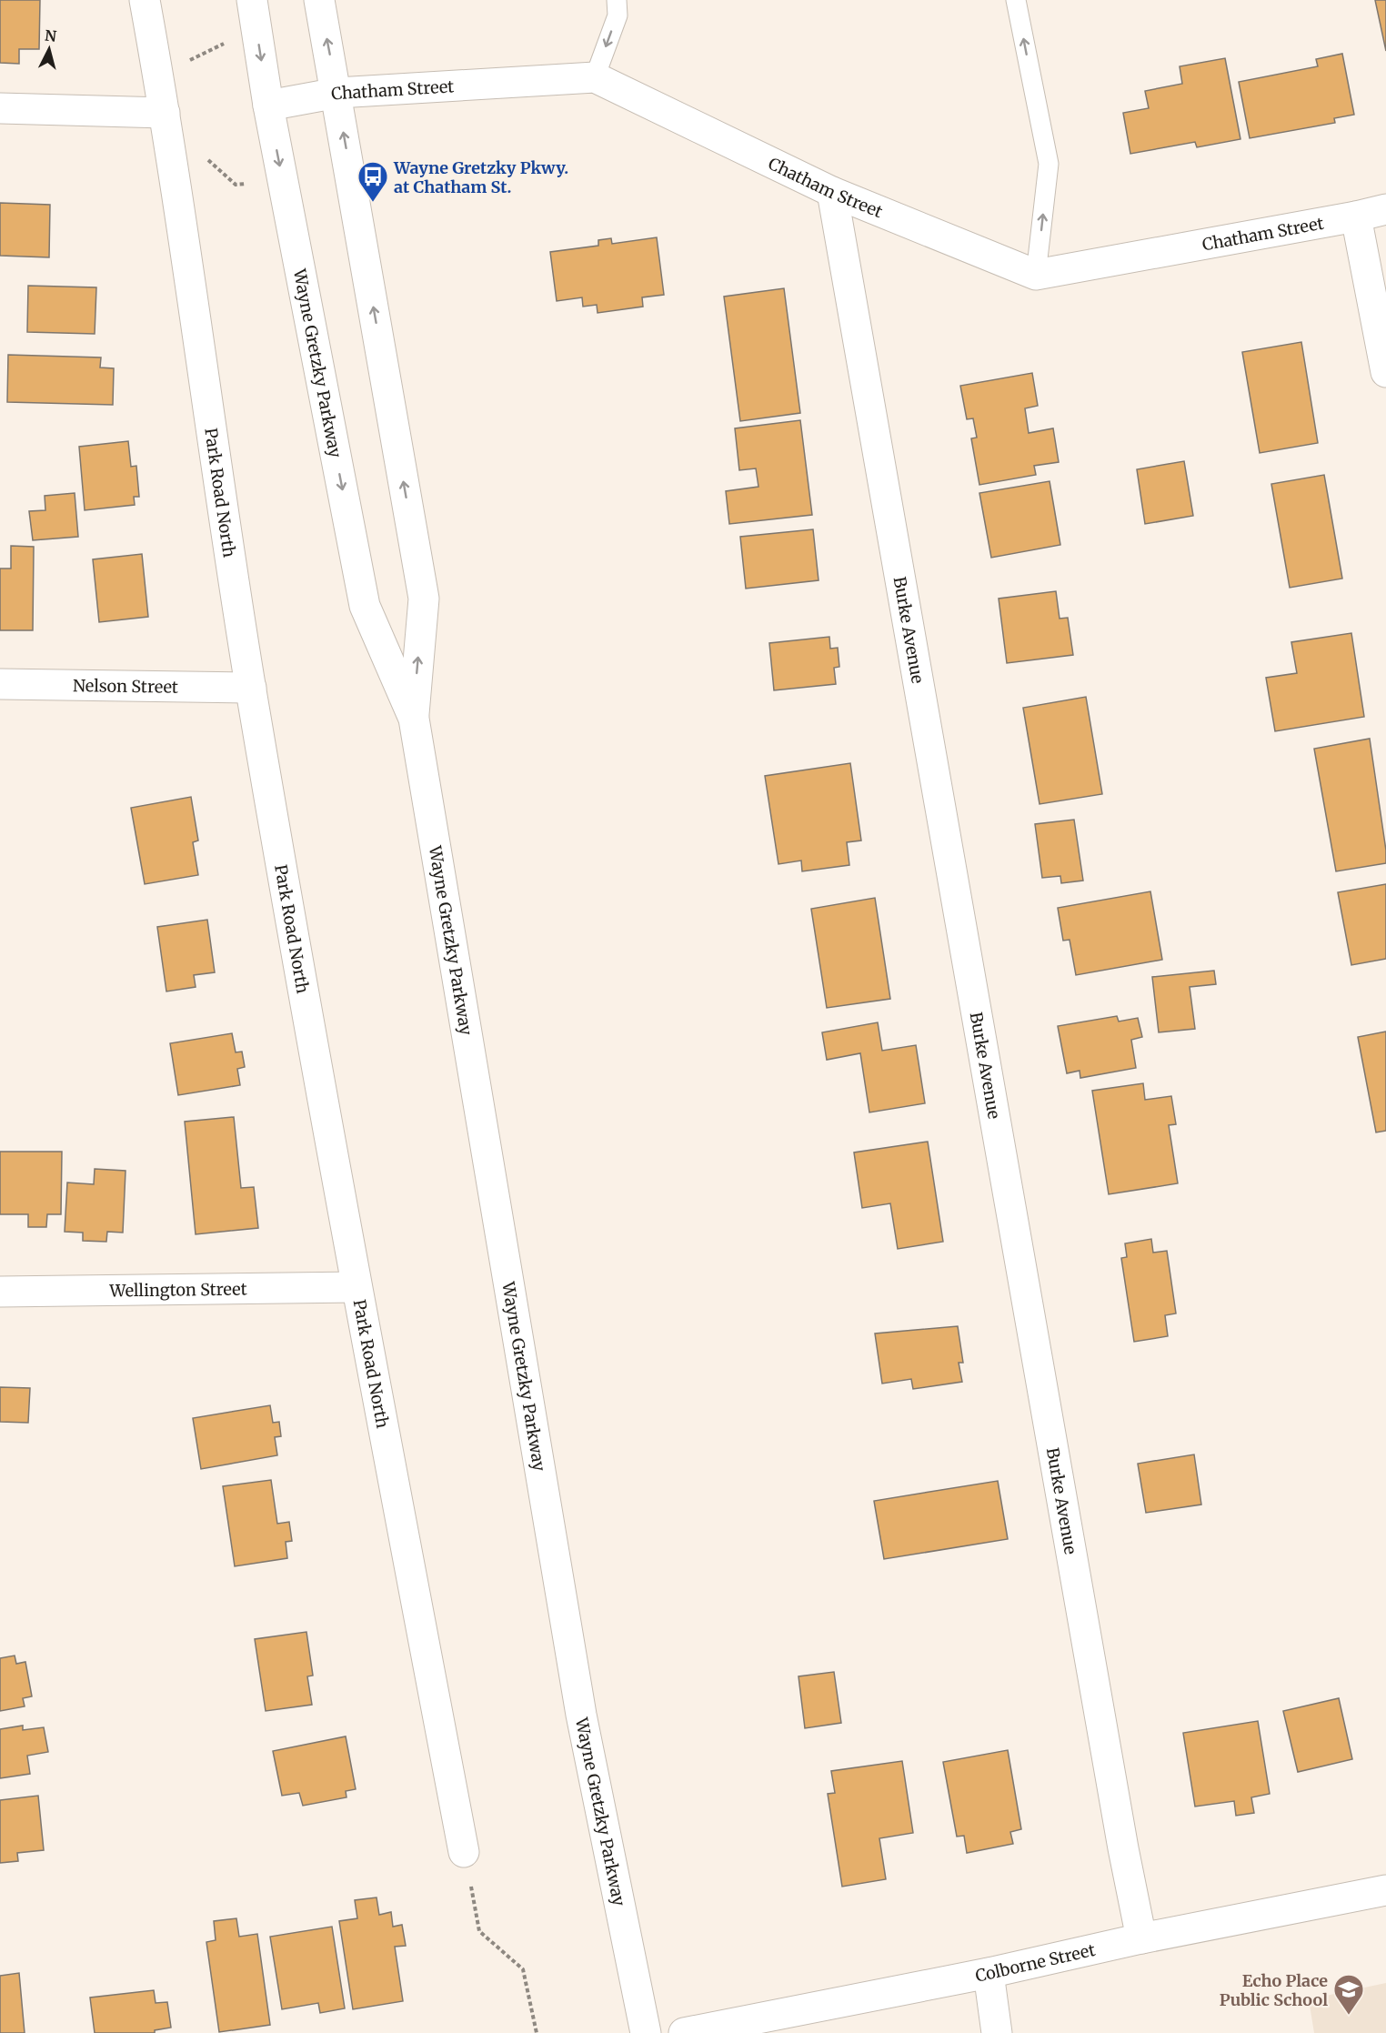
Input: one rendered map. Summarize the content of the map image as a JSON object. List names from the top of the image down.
{
  "streets": {
    "street": [
      "Chatham Street",
      "Wayne Gretzky Parkway",
      "Park Road North",
      "Burke Avenue",
      "Nelson Street",
      "Wellington Street",
      "Colborne Street"
    ]
  },
  "crossings": [
    ["Chatham Street", "Wayne Gretzky Parkway"],
    ["Chatham Street", "Burke Avenue"],
    ["Park Road North", "Nelson Street"],
    ["Park Road North", "Wellington Street"],
    ["Burke Avenue", "Colborne Street"]
  ],
  "places": {
    "bus stop": ["Wayne Gretzky Pkwy. at Chatham St."],
    "school or university": ["Echo Place Public School"]
  },
  "north": "top"
}
